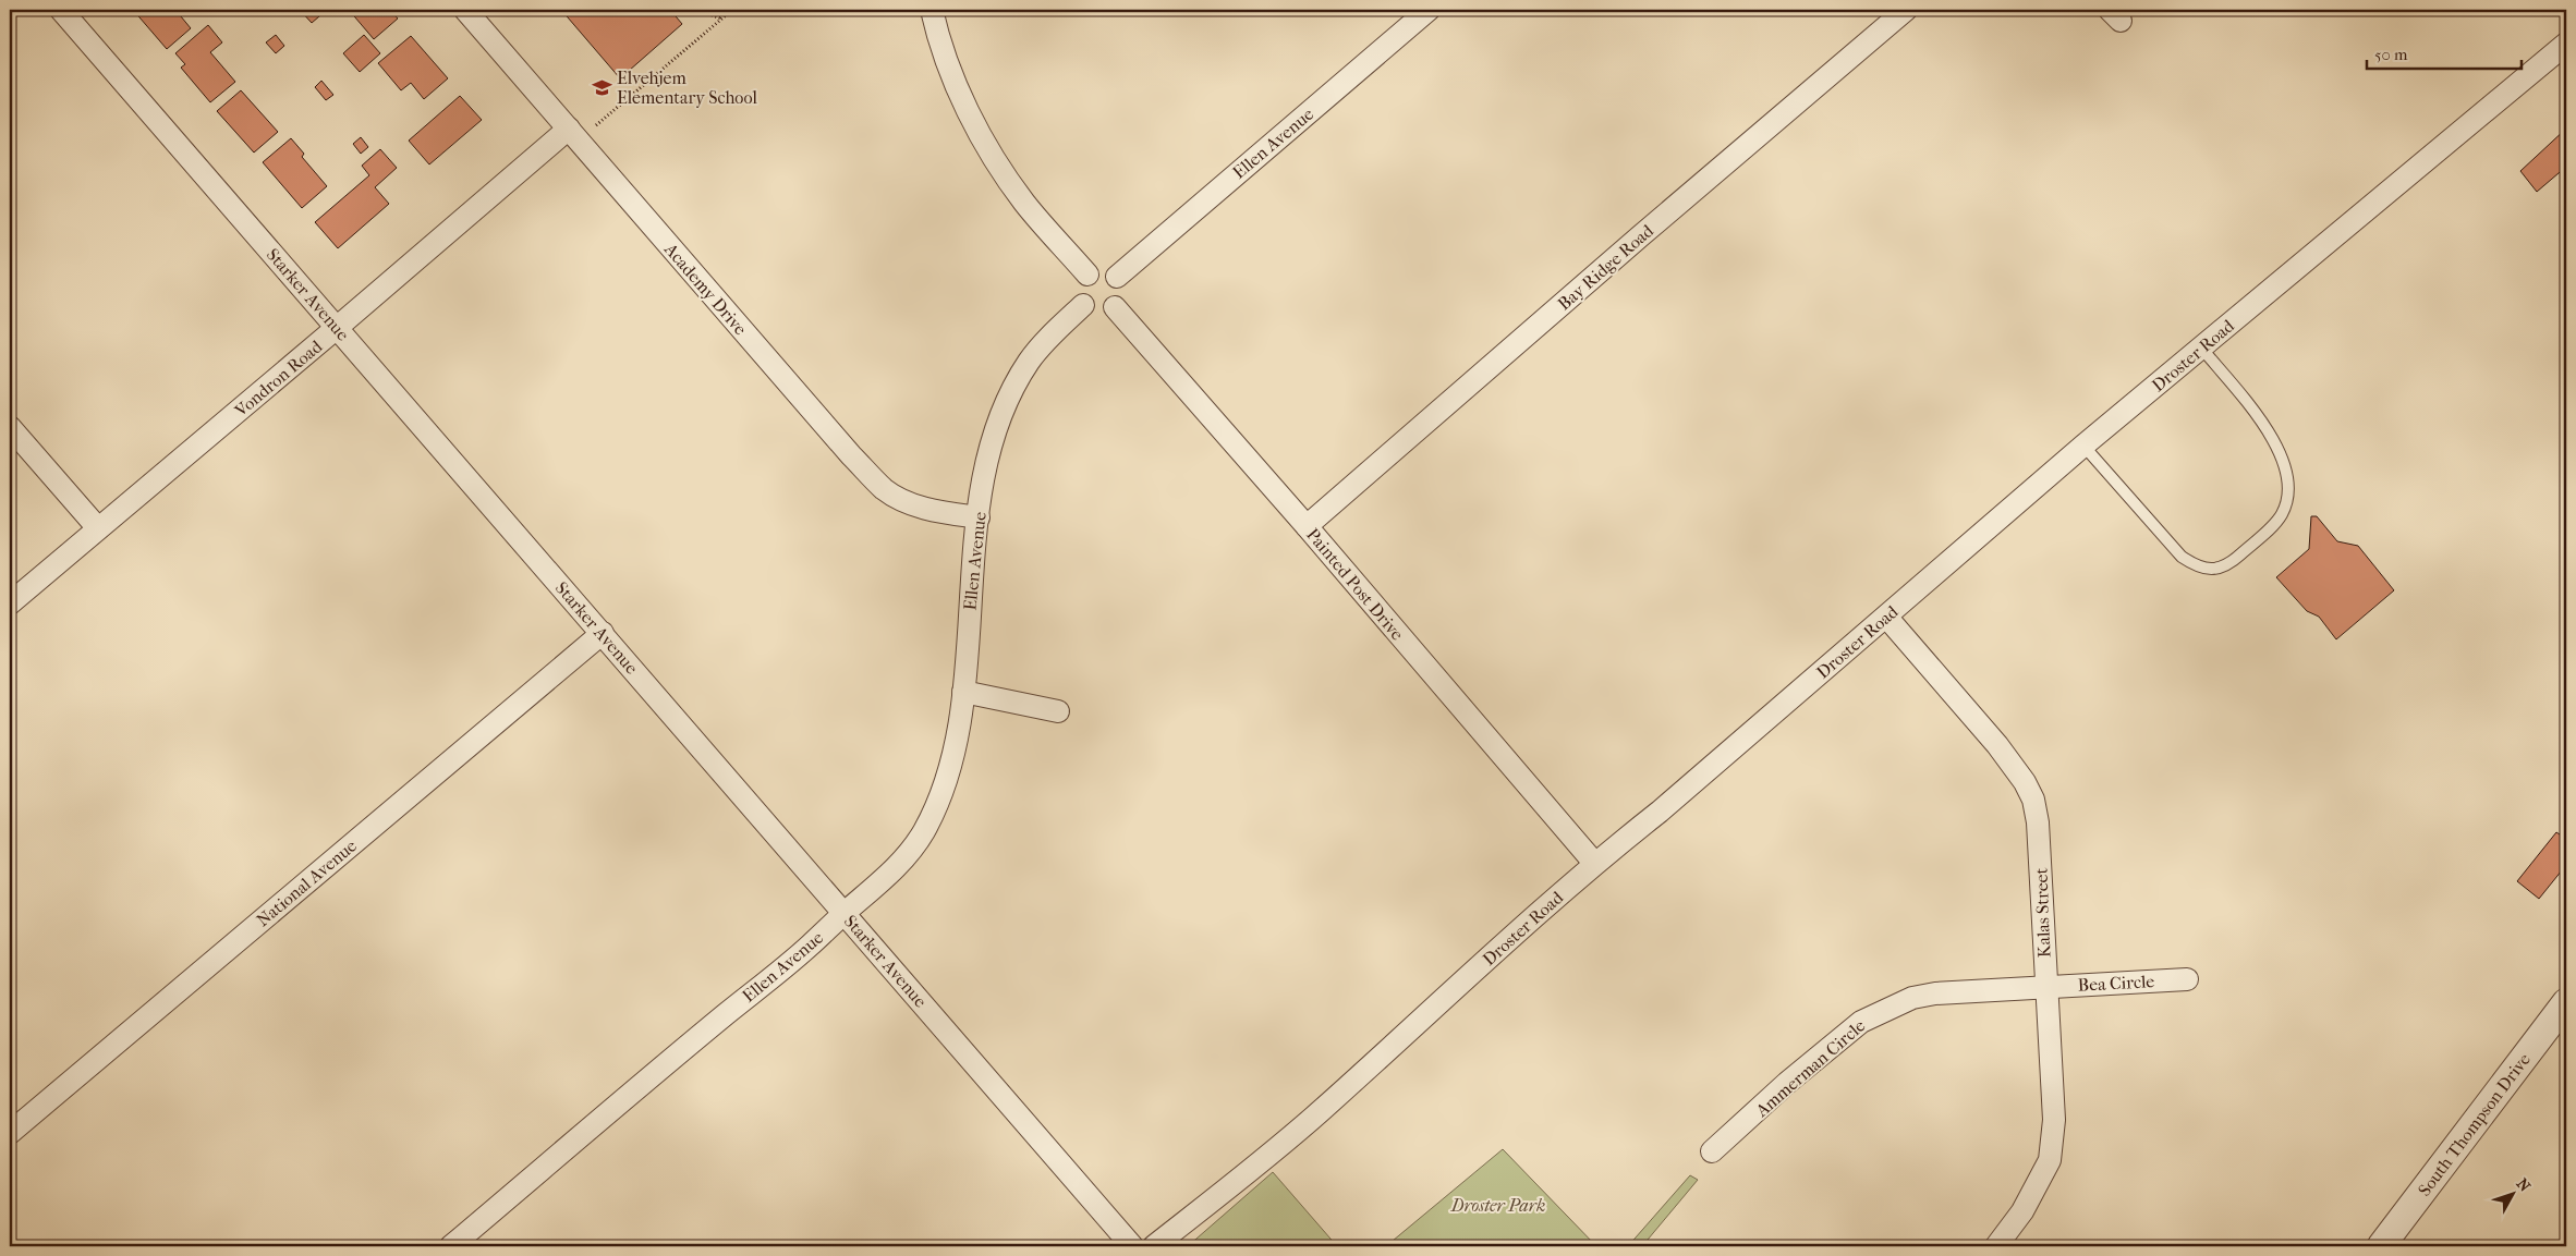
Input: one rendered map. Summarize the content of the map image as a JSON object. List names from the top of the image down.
{
  "streets": {
    "street": [
      "Ellen Avenue",
      "Bay Ridge Road",
      "Academy Drive",
      "Starker Avenue",
      "Droster Road",
      "Vondron Road",
      "Painted Post Drive",
      "National Avenue",
      "Kalas Street",
      "Bea Circle",
      "Ammerman Circle",
      "South Thompson Drive"
    ]
  },
  "crossings": [
    ["Ellen Avenue", "Academy Drive"],
    ["Ellen Avenue", "Starker Avenue"],
    ["Ellen Avenue", "Painted Post Drive"],
    ["Bay Ridge Road", "Painted Post Drive"],
    ["Academy Drive", "Vondron Road"],
    ["Starker Avenue", "Vondron Road"],
    ["Starker Avenue", "National Avenue"],
    ["Droster Road", "Painted Post Drive"],
    ["Droster Road", "Kalas Street"],
    ["Kalas Street", "Bea Circle"],
    ["Kalas Street", "Ammerman Circle"],
    ["Bea Circle", "Ammerman Circle"]
  ],
  "parks": ["Droster Park"],
  "places": {
    "school or university": ["Elvehjem Elementary School"]
  },
  "scale_bar": "50 m",
  "north": "top right"
}
